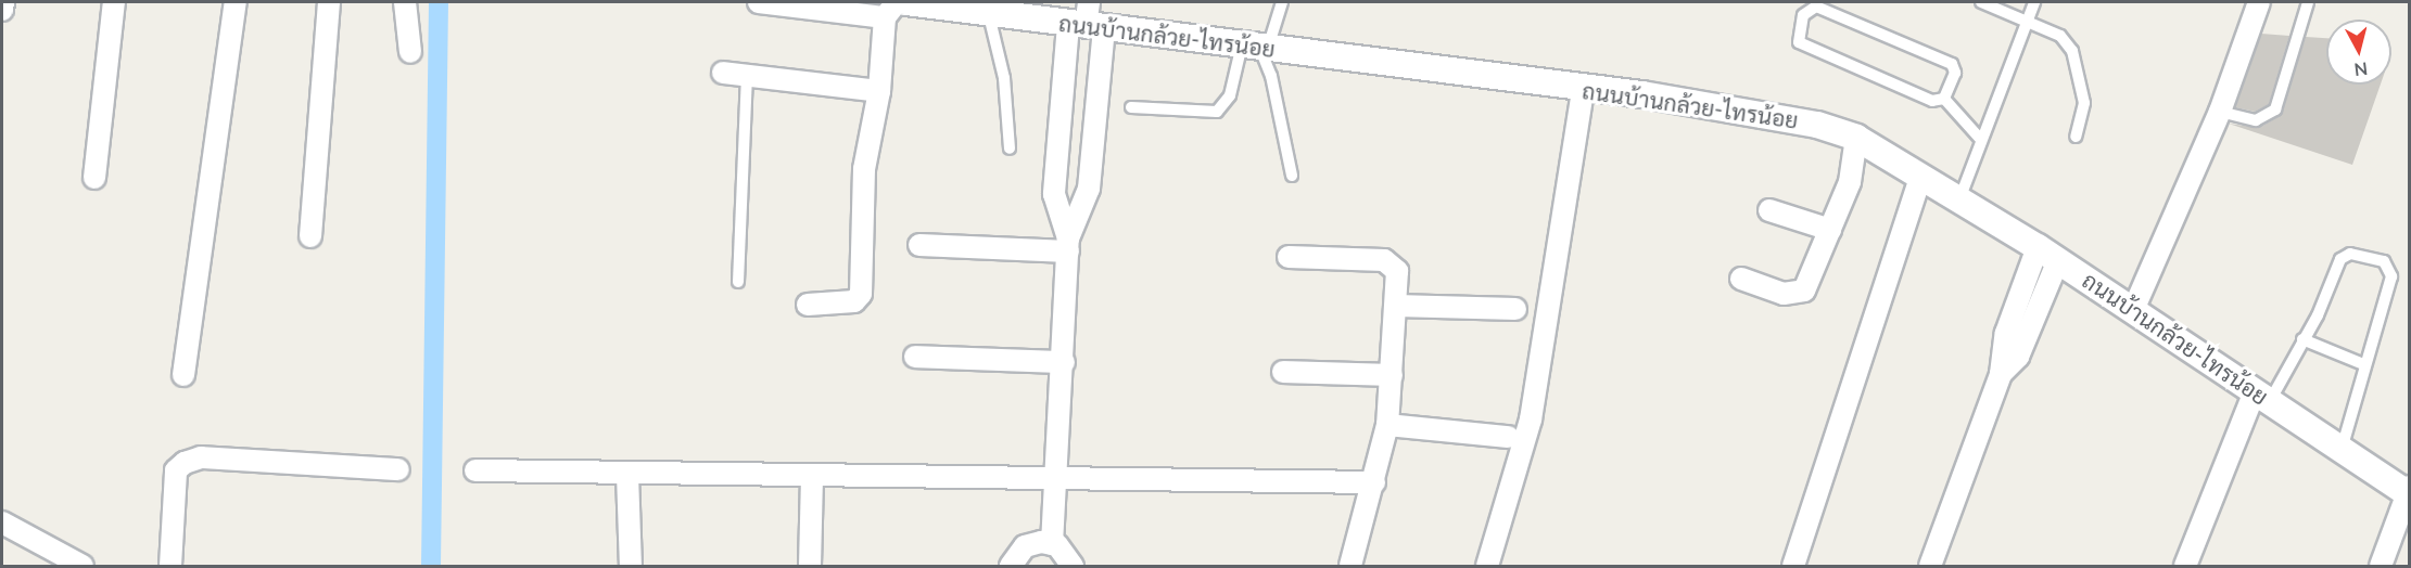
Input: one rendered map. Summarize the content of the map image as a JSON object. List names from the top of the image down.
{
  "streets": {
    "street": ["ถนนบ้านกล้วย-ไทรน้อย"]
  },
  "north": "bottom"
}
